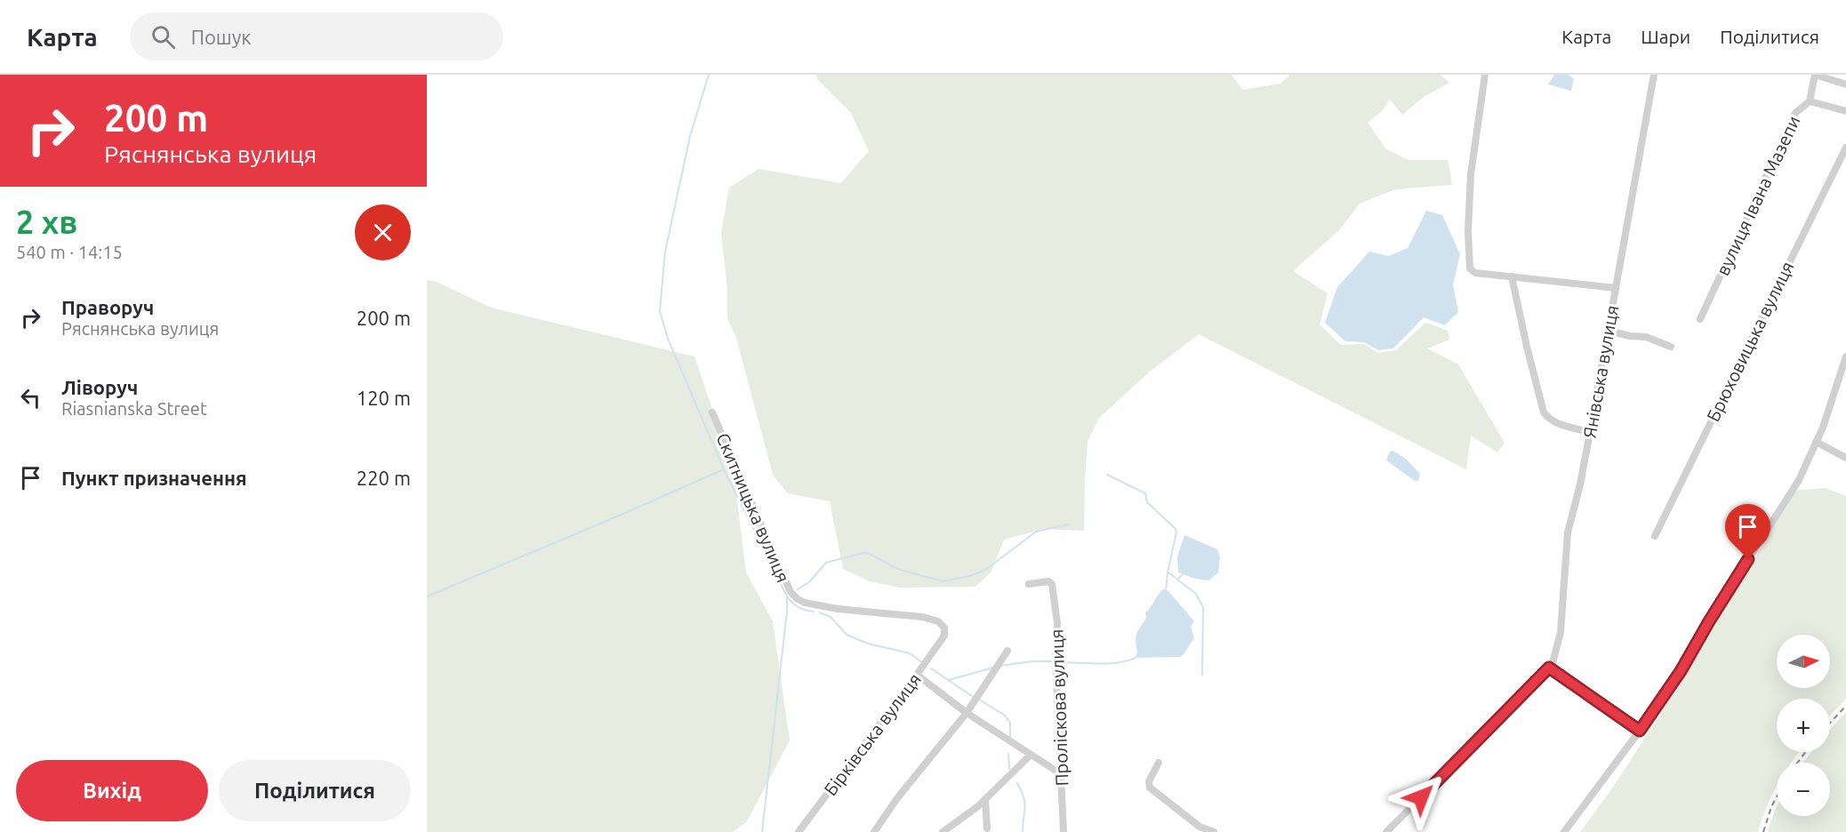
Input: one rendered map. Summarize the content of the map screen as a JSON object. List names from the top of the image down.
{
  "streets": {
    "street": [
      "вулиця Івана Мазепи",
      "Брюховицька вулиця",
      "Янівська вулиця",
      "Скитницька вулиця",
      "Проліскова вулиця",
      "Бірківська вулиця"
    ]
  },
  "crossings": [
    ["Скитницька вулиця", "Бірківська вулиця"]
  ],
  "north": "right",
  "page": {
    "header": "Карта",
    "search": "Пошук",
    "nav": ["Карта", "Шари", "Поділитися"],
    "turn": ["200 m", "Ряснянська вулиця"],
    "heading": ["2 хв", "540 m · 14:15"],
    "list": [
      {
        "name": "Праворуч",
        "note": "Ряснянська вулиця",
        "value": "200 m"
      },
      {
        "name": "Ліворуч",
        "note": "Riasnianska Street",
        "value": "120 m"
      },
      {
        "name": "Пункт призначення",
        "value": "220 m"
      }
    ],
    "map_buttons": ["+", "−"],
    "buttons": ["Вихід", "Поділитися"]
  }
}
